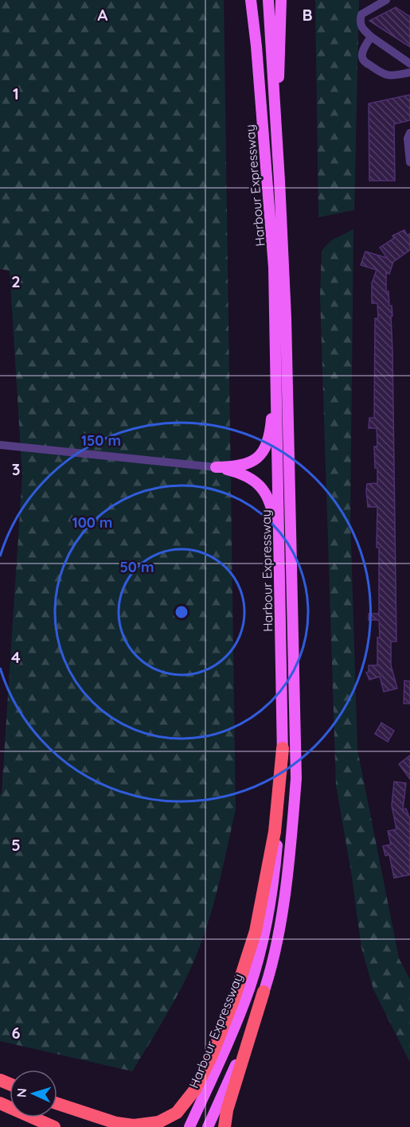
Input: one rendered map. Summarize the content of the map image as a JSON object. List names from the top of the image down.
{
  "streets": {
    "main road": ["Harbour Expressway"]
  },
  "north": "left",
  "grid": {
    "columns": ["A", "B"],
    "rows": [
      "1",
      "2",
      "3",
      "4",
      "5",
      "6"
    ]
  },
  "rings": ["150 m", "100 m", "50 m"]
}
